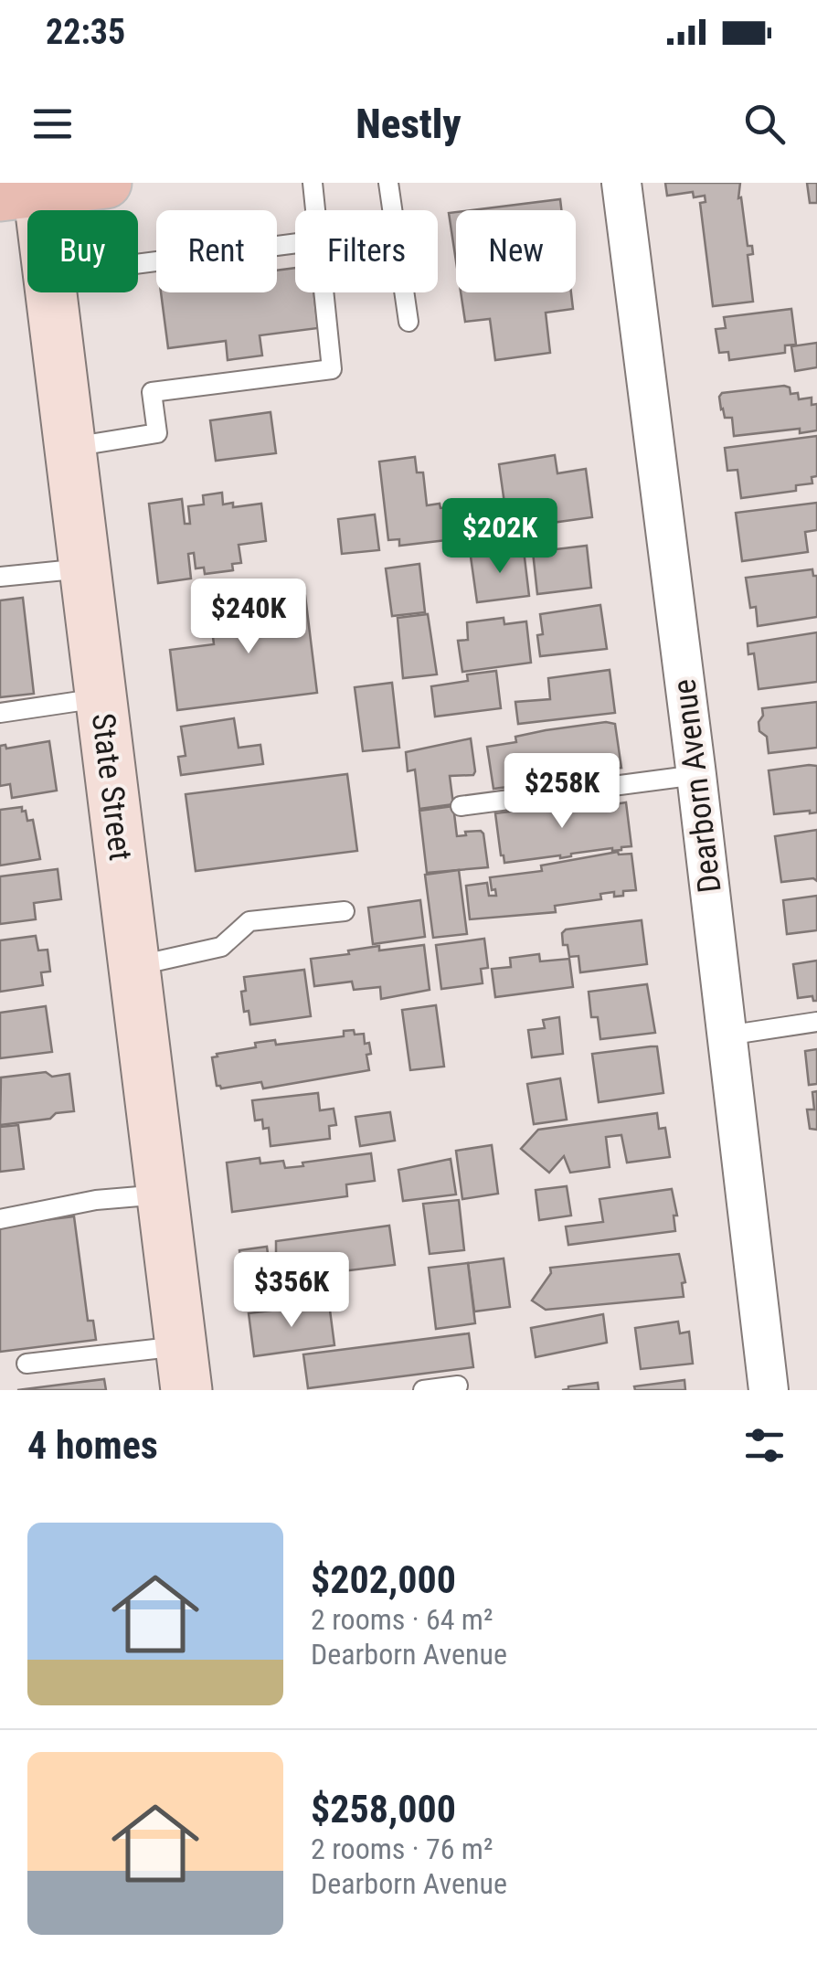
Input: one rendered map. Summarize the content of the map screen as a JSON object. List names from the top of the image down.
{
  "streets": {
    "main road": ["State Street"],
    "street": ["Dearborn Avenue"]
  },
  "page": {
    "status": "22:35",
    "header": "Nestly",
    "chip": [
      "Buy",
      "Rent",
      "Filters",
      "New"
    ],
    "price": [
      "$202K",
      "$240K",
      "$258K",
      "$356K"
    ],
    "heading": "4 homes",
    "list": [
      {
        "name": "$202,000",
        "note": "2 rooms · 64 m² · Dearborn Avenue"
      },
      {
        "name": "$258,000",
        "note": "2 rooms · 76 m² · Dearborn Avenue"
      }
    ]
  }
}
